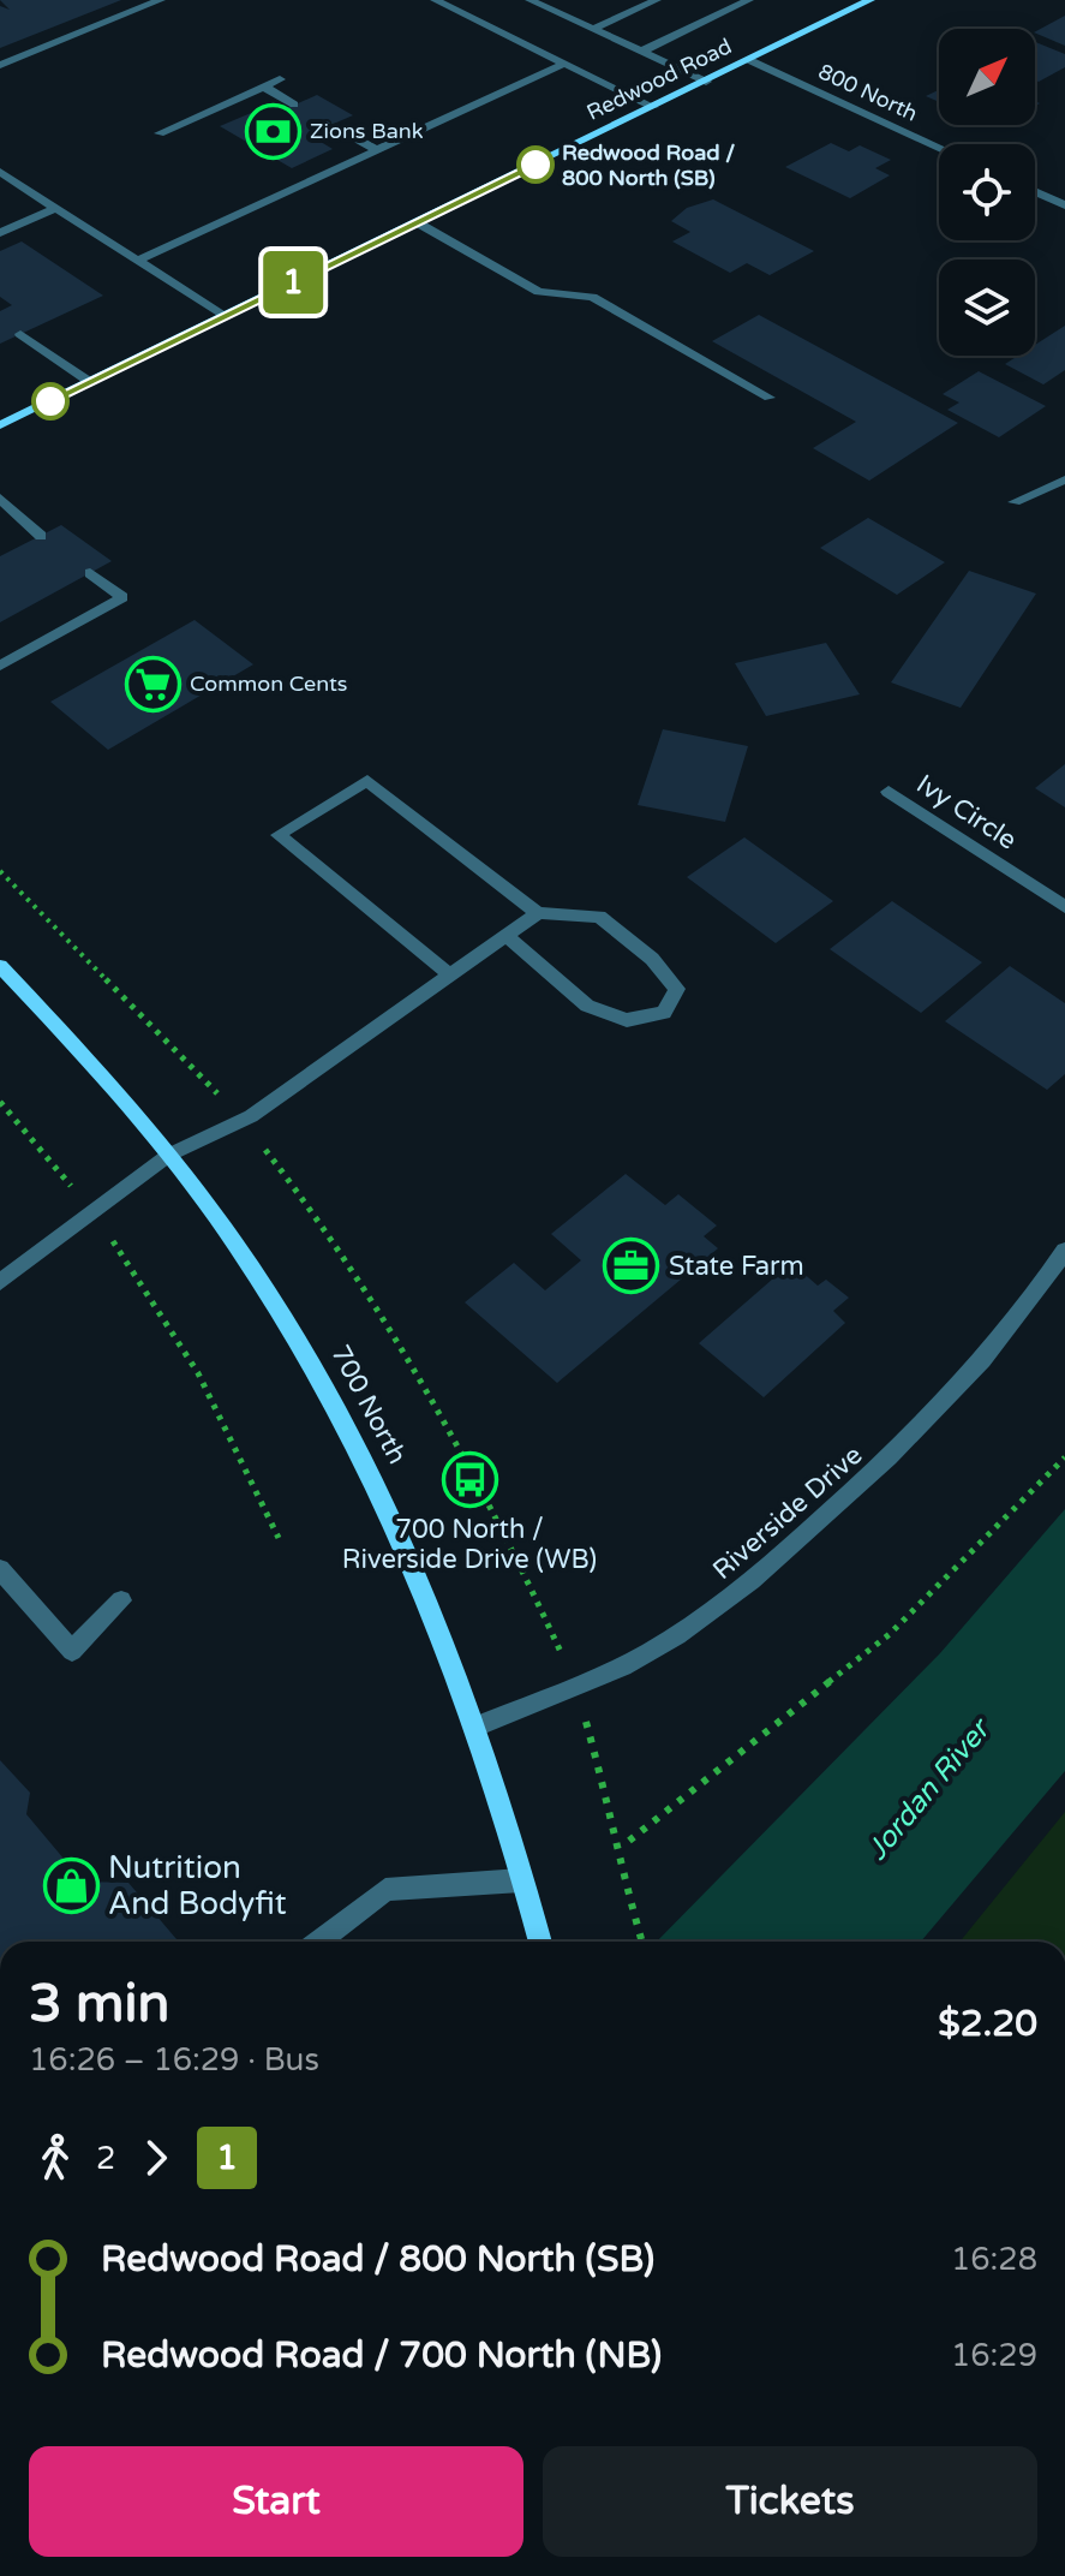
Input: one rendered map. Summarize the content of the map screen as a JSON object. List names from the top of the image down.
{
  "streets": {
    "main road": ["Redwood Road", "700 North"],
    "street": ["800 North", "Ivy Circle", "Riverside Drive"]
  },
  "crossings": [
    ["Redwood Road", "800 North"],
    ["700 North", "Riverside Drive"]
  ],
  "water": ["Jordan River"],
  "places": {
    "bank": ["Zions Bank"],
    "other": ["Redwood Road / 800 North (SB)"],
    "supermarket": ["Common Cents"],
    "office": ["State Farm"],
    "bus stop": ["700 North / Riverside Drive (WB)"],
    "shop": ["Nutrition And Bodyfit"]
  },
  "lines": ["bus line 1"],
  "north": "top right",
  "page": {
    "on_map": "1",
    "heading": ["3 min", "16:26 – 16:29 · Bus", "$2.20"],
    "legs": ["2", "1"],
    "list": [
      {
        "name": "Redwood Road / 800 North (SB)",
        "value": "16:28"
      },
      {
        "name": "Redwood Road / 700 North (NB)",
        "value": "16:29"
      }
    ],
    "buttons": ["Start", "Tickets"]
  }
}
